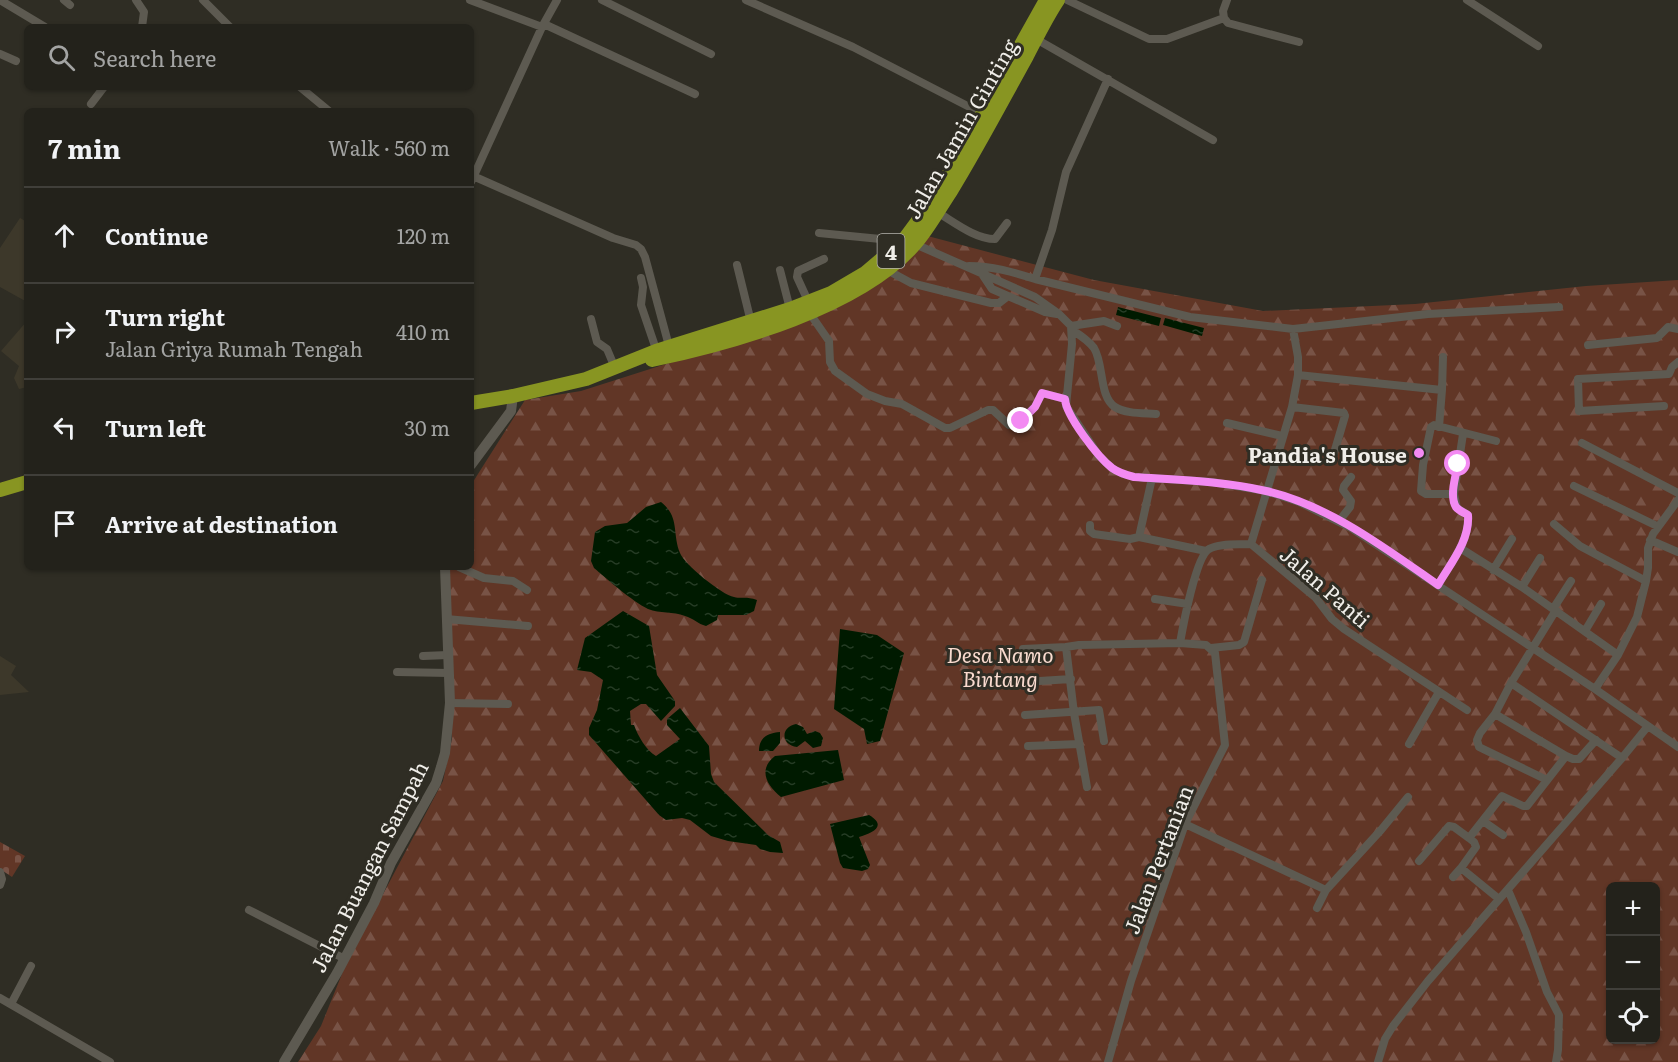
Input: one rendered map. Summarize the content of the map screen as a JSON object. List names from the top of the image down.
{
  "streets": {
    "highway": ["Jalan Jamin Ginting", "4"],
    "street": ["Jalan Panti", "Jalan Pertanian", "Jalan Buangan Sampah"]
  },
  "parks": ["Desa Namo Bintang"],
  "places": ["Pandia's House"],
  "page": {
    "search": "Search here",
    "heading": ["7 min", "Walk · 560 m"],
    "list": [
      ["Continue", "120 m"],
      ["Turn right", "Jalan Griya Rumah Tengah", "410 m"],
      ["Turn left", "30 m"],
      "Arrive at destination"
    ],
    "map_buttons": ["+", "−"]
  }
}
